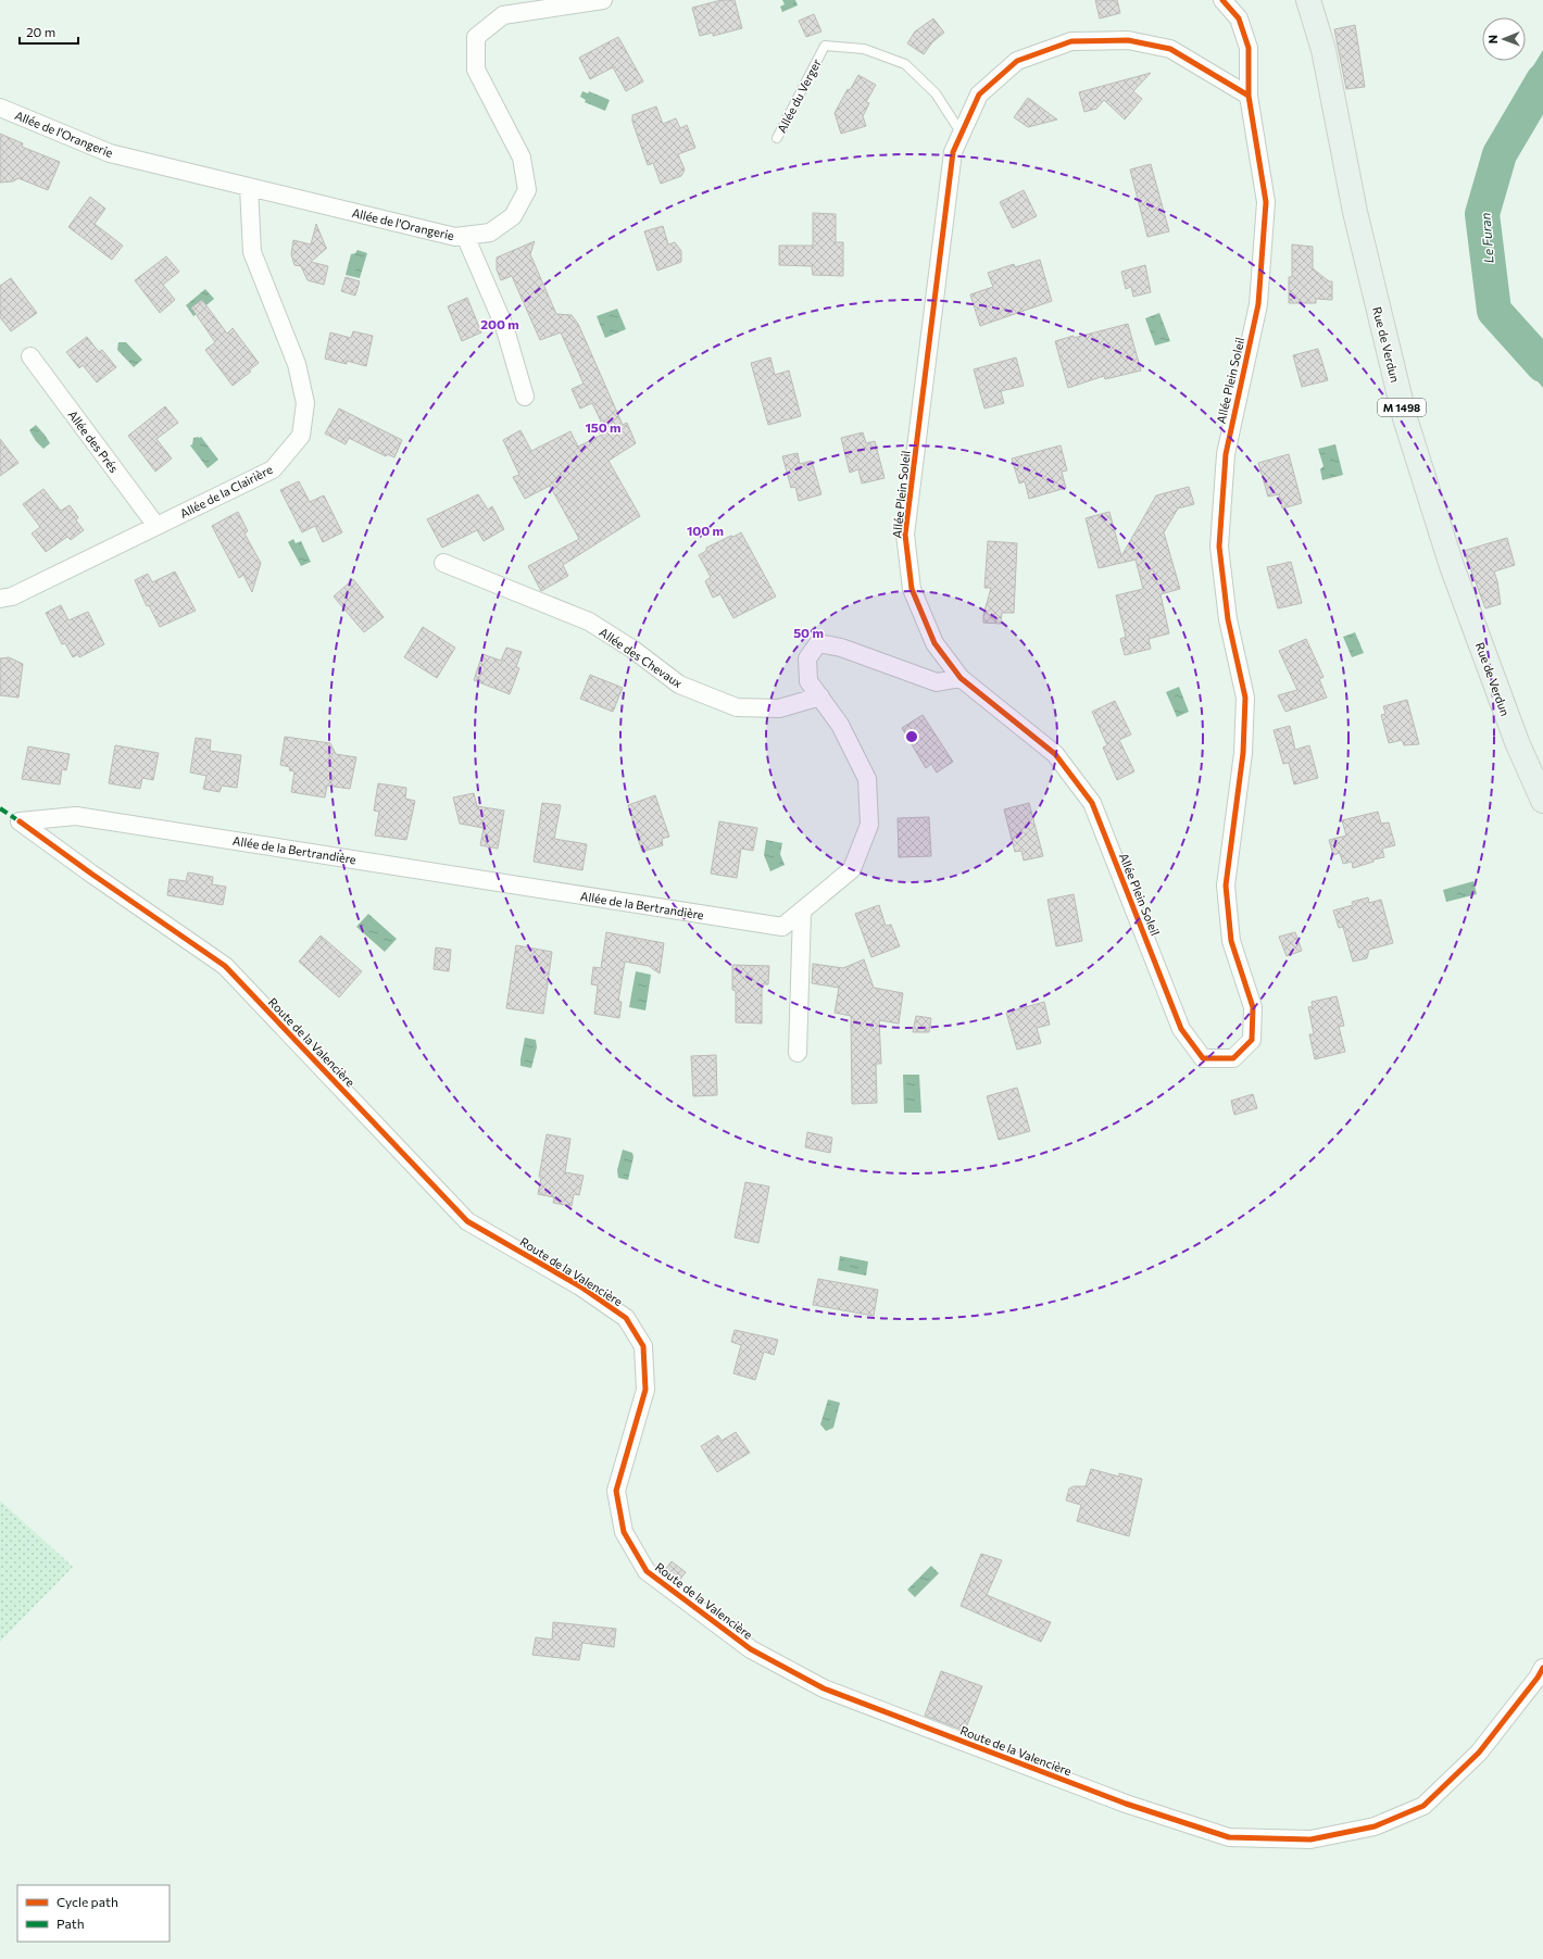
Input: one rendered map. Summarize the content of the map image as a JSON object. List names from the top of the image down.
{
  "streets": {
    "main road": ["Rue de Verdun", "M 1498"],
    "street": [
      "Allée de l'Orangerie",
      "Allée Plein Soleil",
      "Allée des Prés",
      "Allée de la Clairière",
      "Allée des Chevaux",
      "Allée de la Bertrandière",
      "Route de la Valencière"
    ],
    "lane": ["Allée du Verger"]
  },
  "crossings": [
    ["Allée du Verger", "Allée Plein Soleil"],
    ["Allée de l'Orangerie", "Allée de la Clairière"],
    ["Allée Plein Soleil", "Allée de la Bertrandière"],
    ["Allée des Prés", "Allée de la Clairière"],
    ["Allée des Chevaux", "Allée de la Bertrandière"],
    ["Allée de la Bertrandière", "Route de la Valencière"]
  ],
  "water": ["Le Furan"],
  "legend": ["Cycle path", "Path"],
  "scale_bar": "20 m",
  "north": "left",
  "rings": [
    "200 m",
    "150 m",
    "100 m",
    "50 m"
  ]
}
